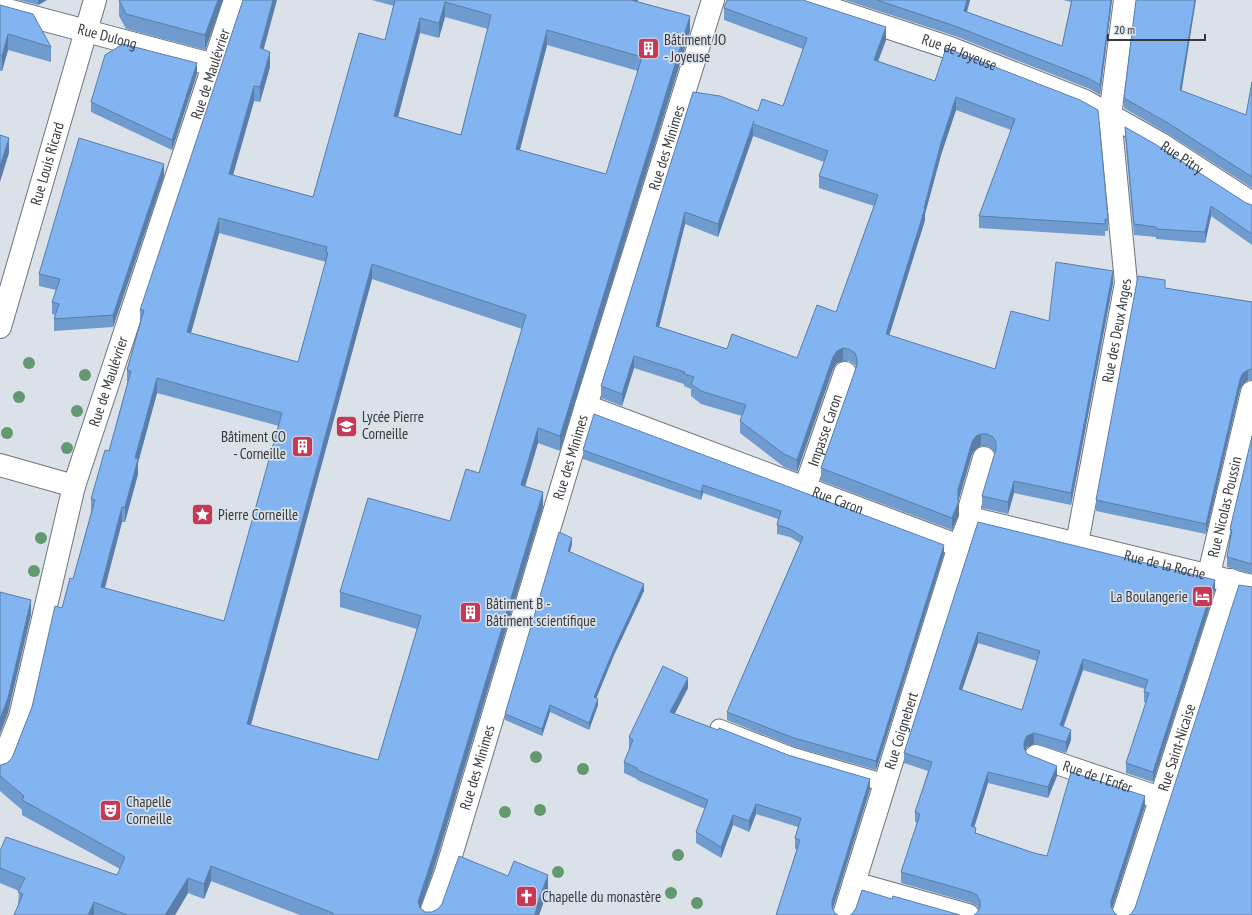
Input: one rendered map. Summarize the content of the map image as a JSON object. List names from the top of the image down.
{
  "streets": {
    "street": [
      "Rue Dulong",
      "Rue de Joyeuse",
      "Rue de Maulévrier",
      "Rue des Minimes",
      "Rue Pitry",
      "Rue Louis Ricard",
      "Rue des Deux Anges",
      "Impasse Caron",
      "Rue Caron",
      "Rue Nicolas Poussin",
      "Rue de la Roche",
      "Rue Coignebert",
      "Rue Saint-Nicaise",
      "Rue de l'Enfer"
    ]
  },
  "crossings": [
    ["Rue Dulong", "Rue de Maulévrier"],
    ["Rue Dulong", "Rue Louis Ricard"],
    ["Rue de Joyeuse", "Rue Pitry"],
    ["Rue de Joyeuse", "Rue des Deux Anges"],
    ["Rue des Minimes", "Rue Caron"],
    ["Rue Pitry", "Rue des Deux Anges"],
    ["Rue des Deux Anges", "Rue de la Roche"],
    ["Impasse Caron", "Rue Caron"],
    ["Rue Caron", "Rue Coignebert"],
    ["Rue Nicolas Poussin", "Rue de la Roche"],
    ["Rue de la Roche", "Rue Saint-Nicaise"],
    ["Rue Saint-Nicaise", "Rue de l'Enfer"]
  ],
  "places": {
    "building": ["Bâtiment JO - Joyeuse", "Bâtiment CO - Corneille", "Bâtiment B - Bâtiment scientifique"],
    "school or university": ["Lycée Pierre Corneille"],
    "place": ["Pierre Corneille"],
    "hotel": ["La Boulangerie"],
    "theatre": ["Chapelle Corneille"],
    "church": ["Chapelle du monastère"]
  },
  "scale_bar": "20 m"
}
